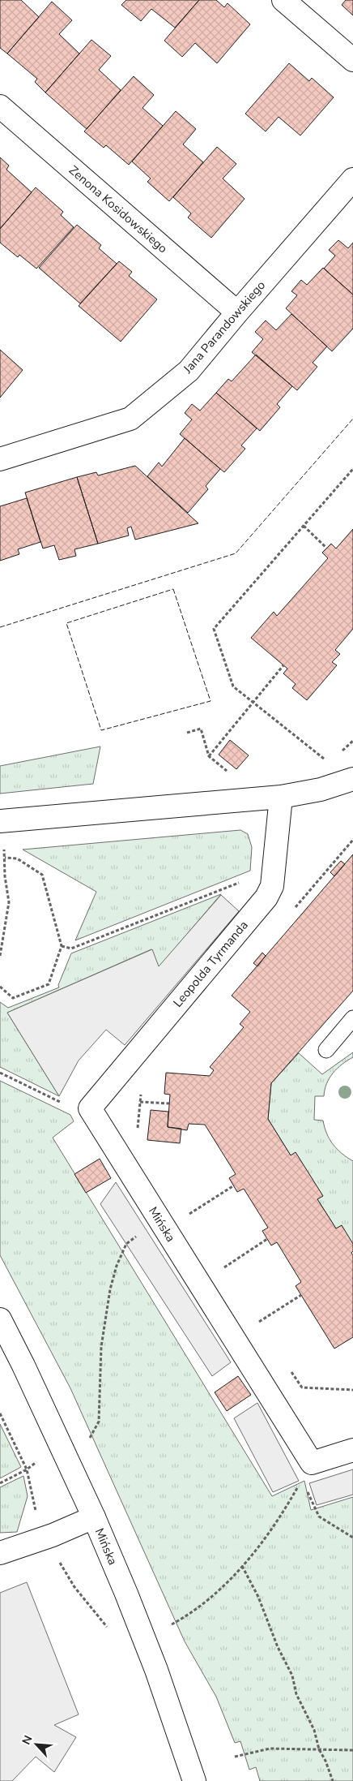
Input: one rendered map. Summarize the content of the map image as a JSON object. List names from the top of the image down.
{
  "streets": {
    "street": [
      "Zenona Kosidowskiego",
      "Jana Parandowskiego",
      "Leopolda Tyrmanda",
      "Mińska"
    ]
  },
  "crossings": [
    ["Zenona Kosidowskiego", "Jana Parandowskiego"],
    ["Leopolda Tyrmanda", "Mińska"]
  ],
  "north": "top left"
}
